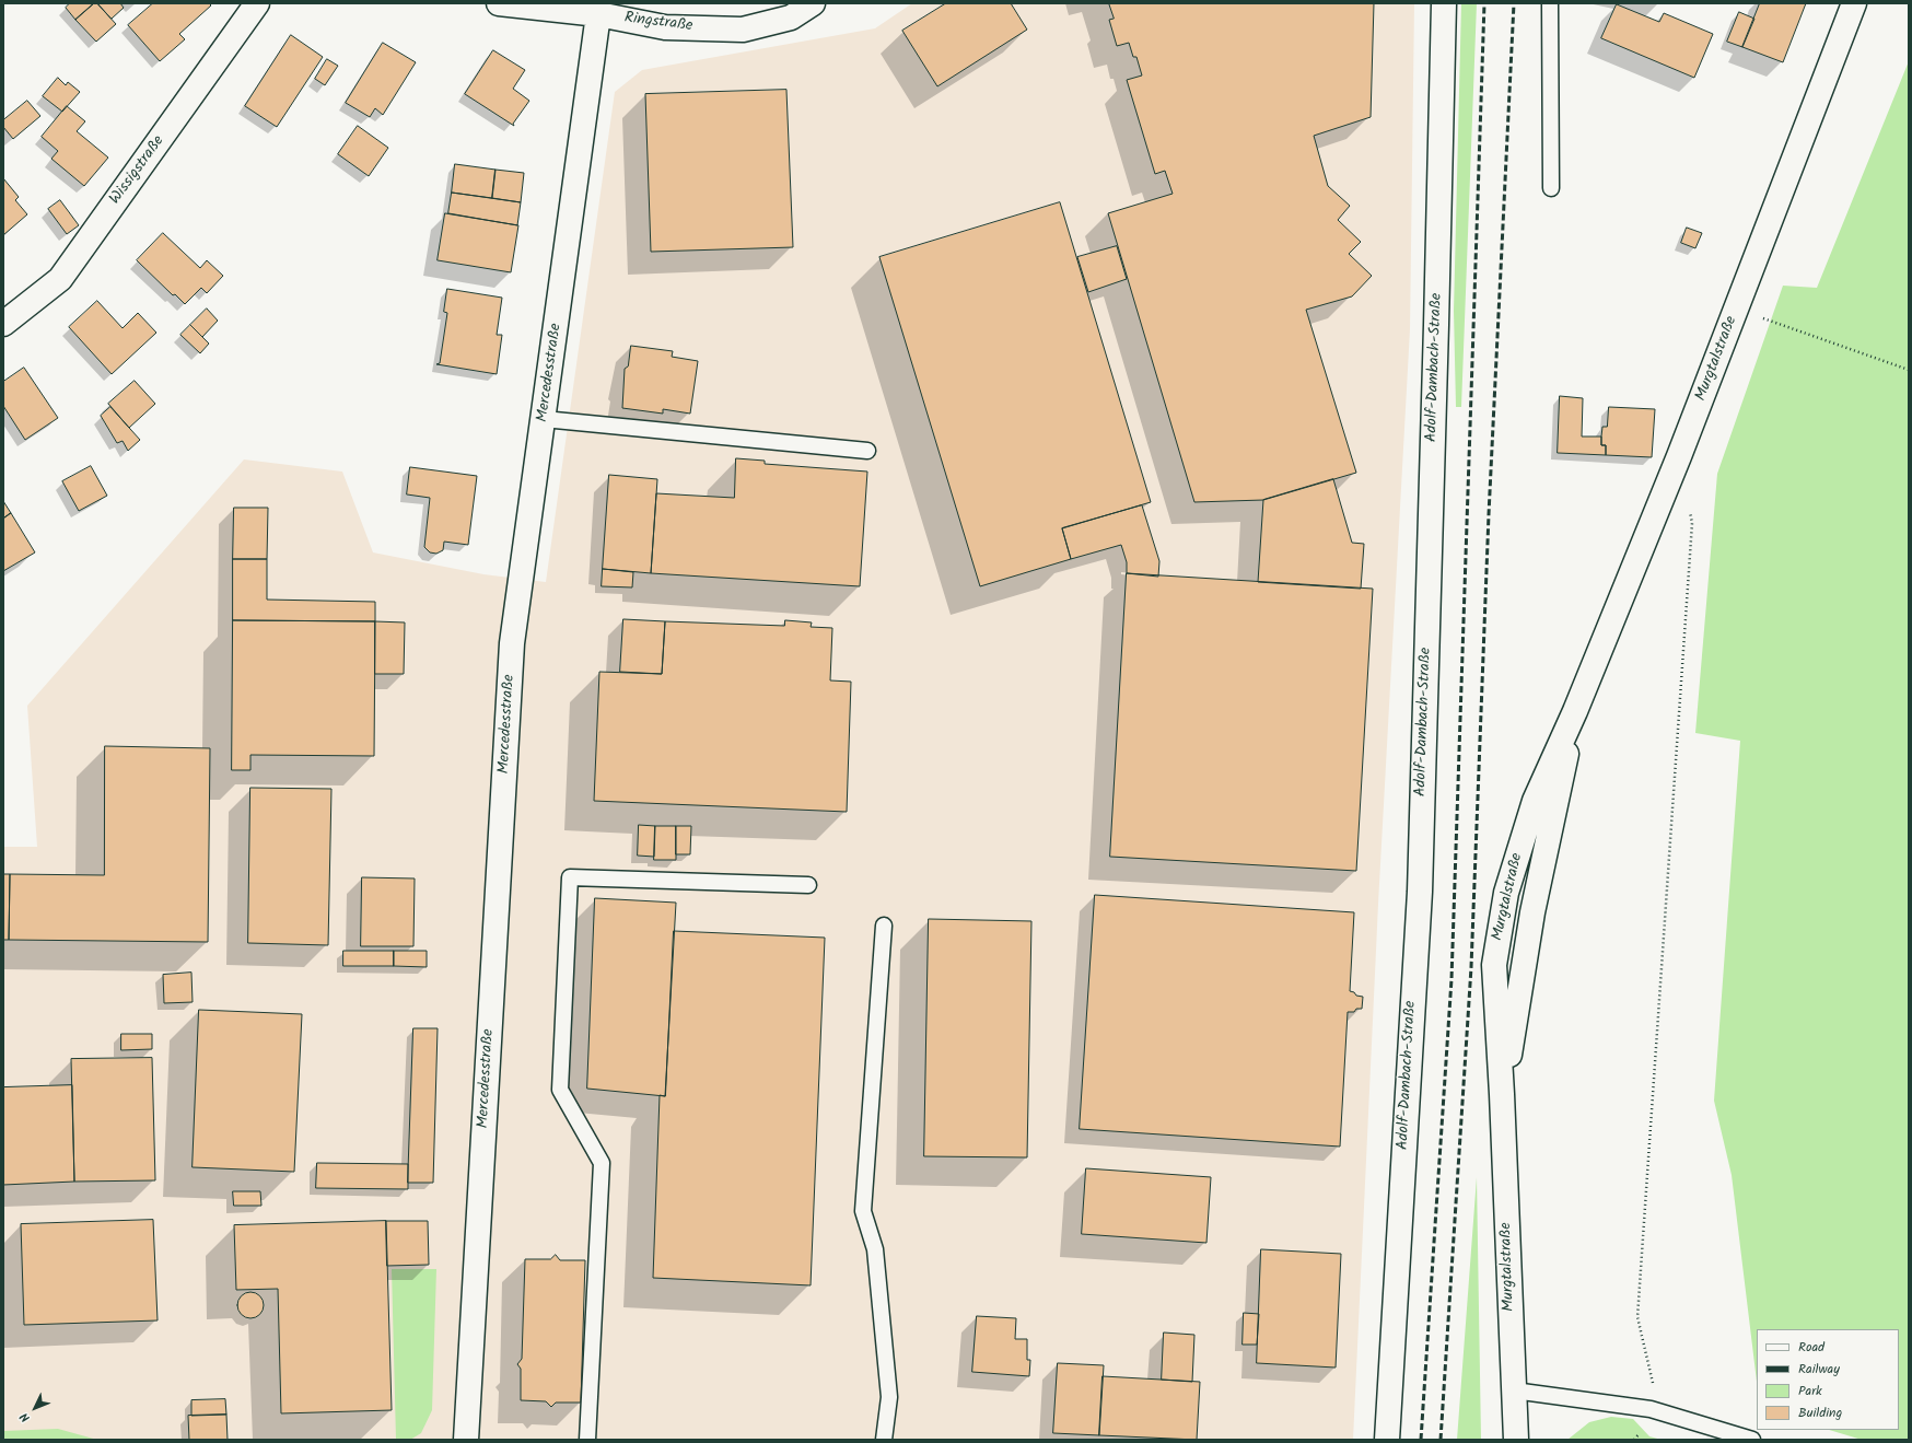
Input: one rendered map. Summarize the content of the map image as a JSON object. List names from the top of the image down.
{
  "streets": {
    "street": [
      "Ringstraße",
      "Wissigstraße",
      "Murgtalstraße",
      "Adolf-Dambach-Straße",
      "Mercedesstraße"
    ]
  },
  "crossings": [
    ["Ringstraße", "Mercedesstraße"]
  ],
  "legend": [
    "Road",
    "Railway",
    "Park",
    "Building"
  ],
  "north": "bottom left"
}
